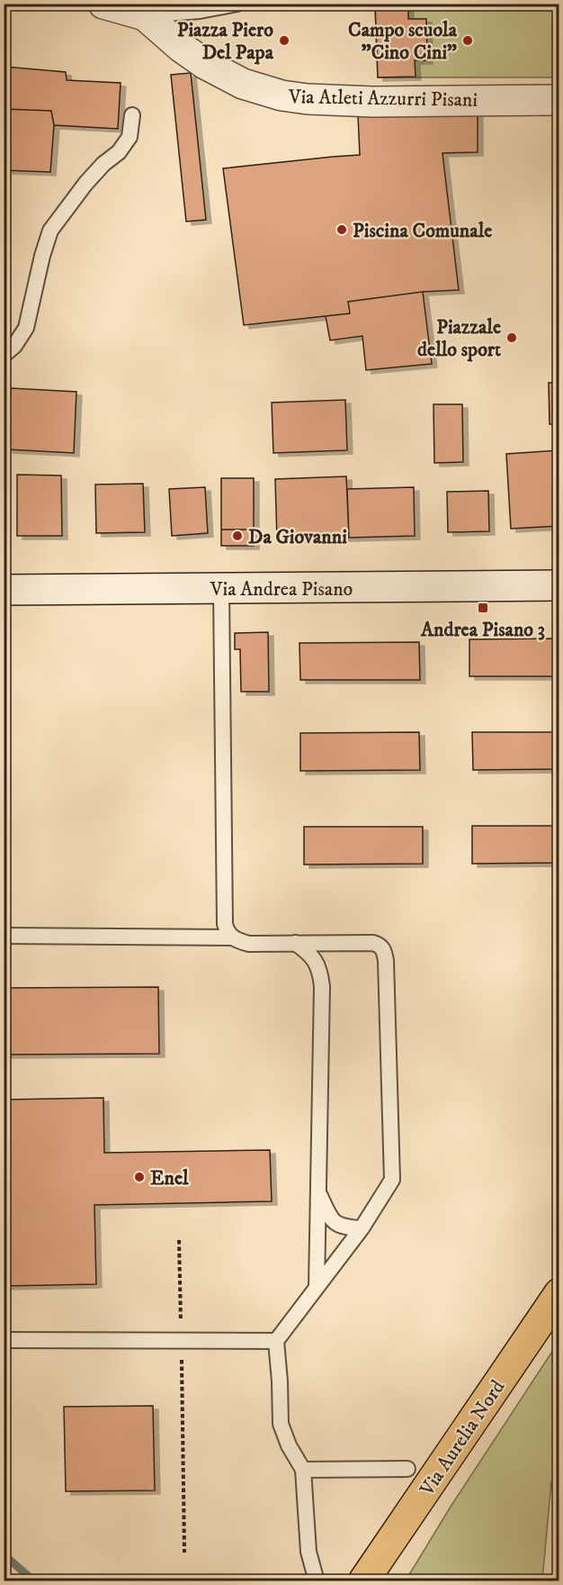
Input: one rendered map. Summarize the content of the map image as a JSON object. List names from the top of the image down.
{
  "streets": {
    "main road": ["Via Aurelia Nord"],
    "street": ["Via Atleti Azzurri Pisani", "Via Andrea Pisano"]
  },
  "places": {
    "other": [
      "Piazza Piero Del Papa",
      "Campo scuola \"Cino Cini\"",
      "Piscina Comunale",
      "Piazzale dello sport",
      "Da Giovanni",
      "Enel"
    ],
    "transit": ["Andrea Pisano 3"]
  }
}
